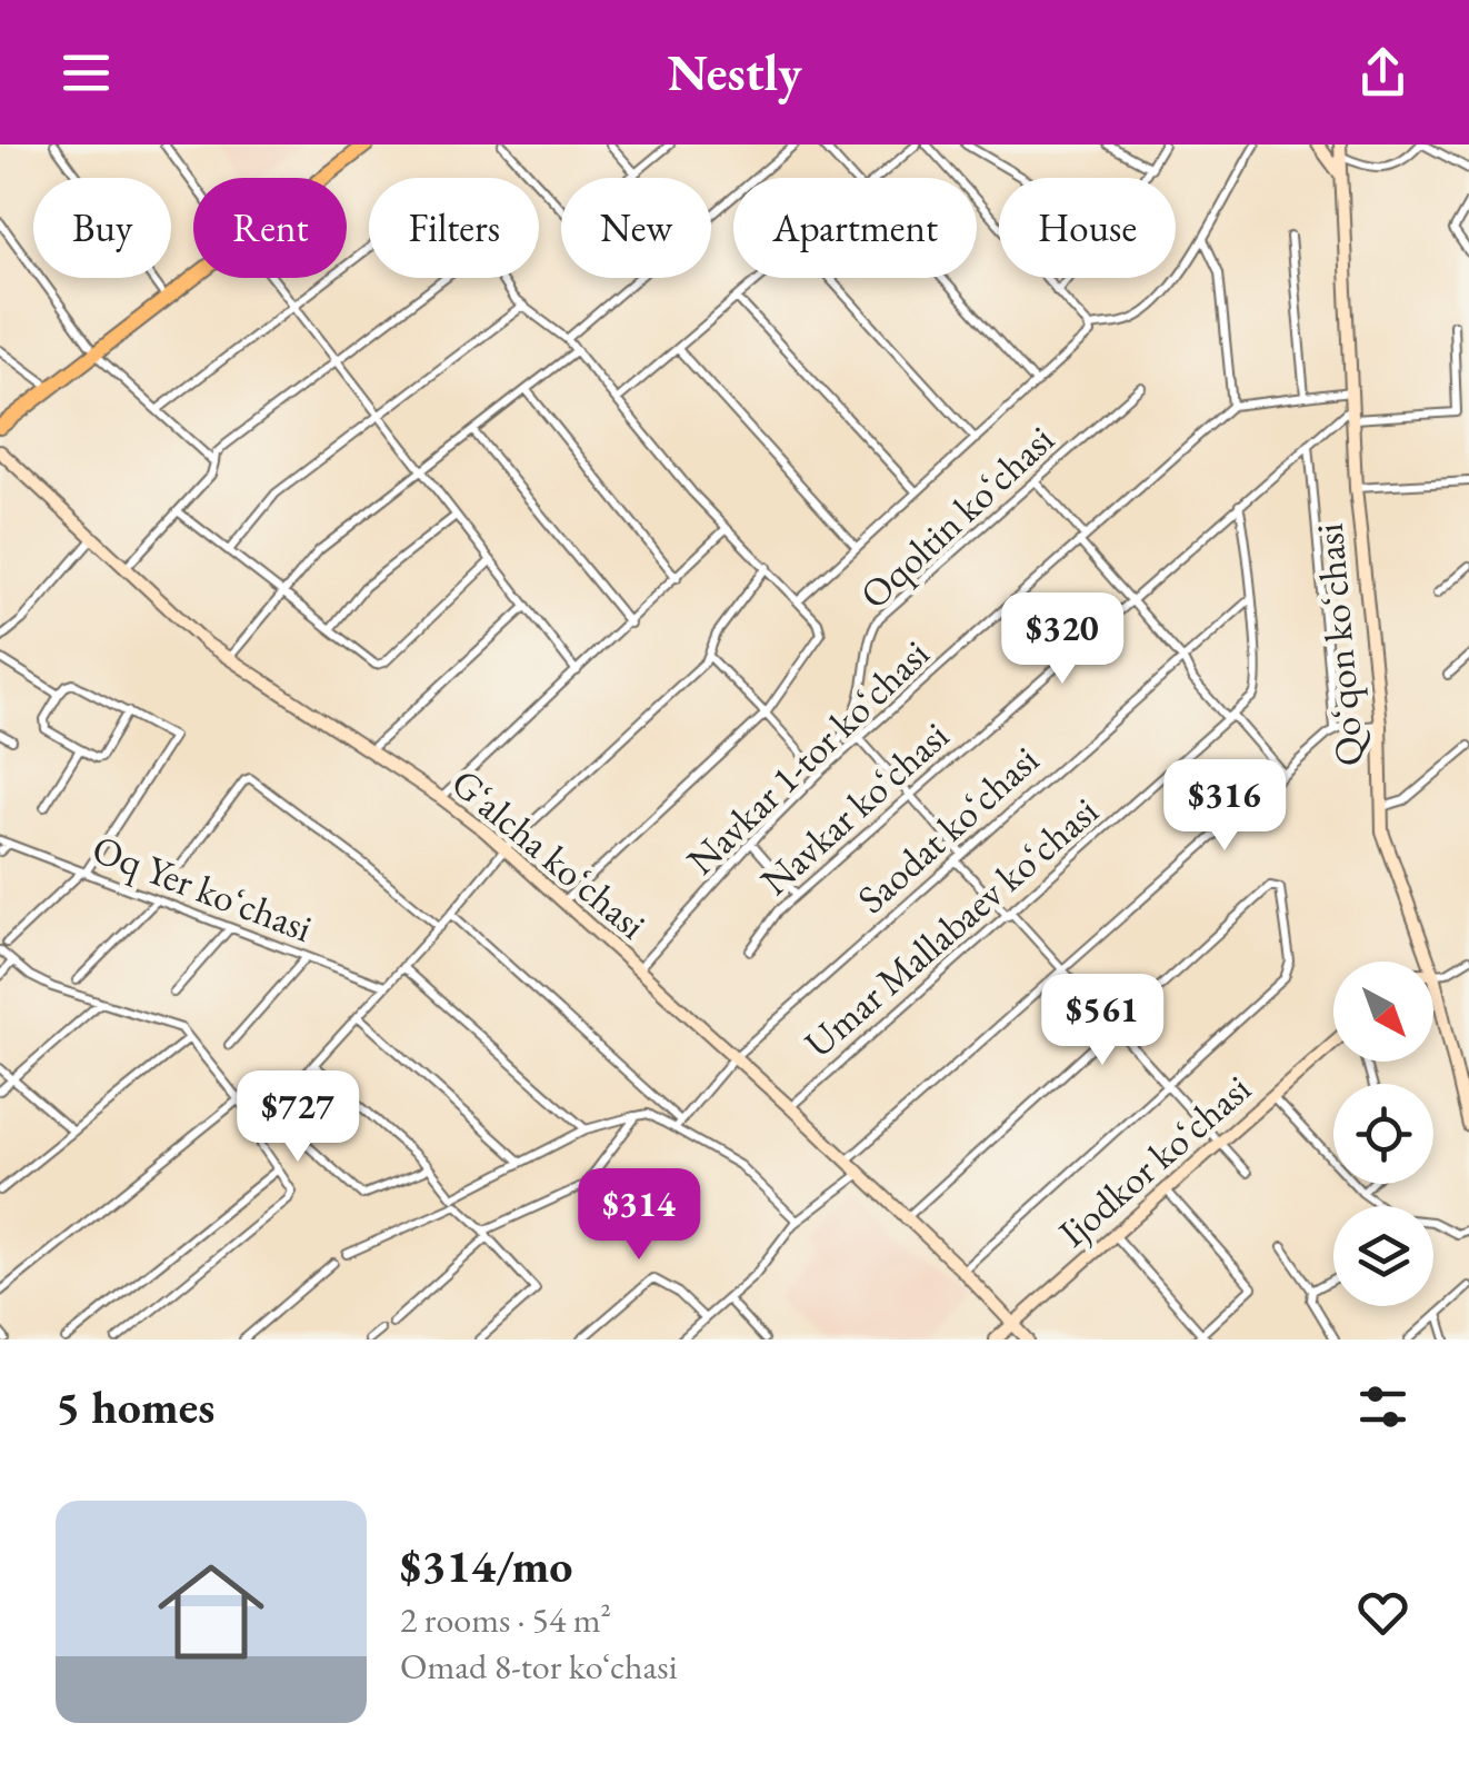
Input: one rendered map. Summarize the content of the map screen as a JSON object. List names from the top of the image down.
{
  "streets": {
    "street": [
      "Oqoltin koʻchasi",
      "Qoʻqon koʻchasi",
      "Navkar 1-tor koʻchasi",
      "Navkar koʻchasi",
      "Saodat koʻchasi",
      "Gʻalcha koʻchasi",
      "Oq Yer koʻchasi",
      "Umar Mallabaev koʻchasi",
      "Ijodkor koʻchasi"
    ]
  },
  "crossings": [
    ["Oqoltin koʻchasi", "Navkar 1-tor koʻchasi"],
    ["Qoʻqon koʻchasi", "Navkar koʻchasi"],
    ["Navkar 1-tor koʻchasi", "Gʻalcha koʻchasi"],
    ["Navkar koʻchasi", "Umar Mallabaev koʻchasi"],
    ["Saodat koʻchasi", "Gʻalcha koʻchasi"],
    ["Saodat koʻchasi", "Umar Mallabaev koʻchasi"],
    ["Gʻalcha koʻchasi", "Umar Mallabaev koʻchasi"],
    ["Gʻalcha koʻchasi", "Ijodkor koʻchasi"]
  ],
  "north": "bottom right",
  "page": {
    "header": "Nestly",
    "chip": [
      "Buy",
      "Rent",
      "Filters",
      "New",
      "Apartment",
      "House"
    ],
    "price": [
      "$320",
      "$316",
      "$561",
      "$727",
      "$314"
    ],
    "heading": "5 homes",
    "list": [
      {
        "name": "$314/mo",
        "note": "2 rooms · 54 m² · Omad 8-tor koʻchasi"
      }
    ]
  }
}
